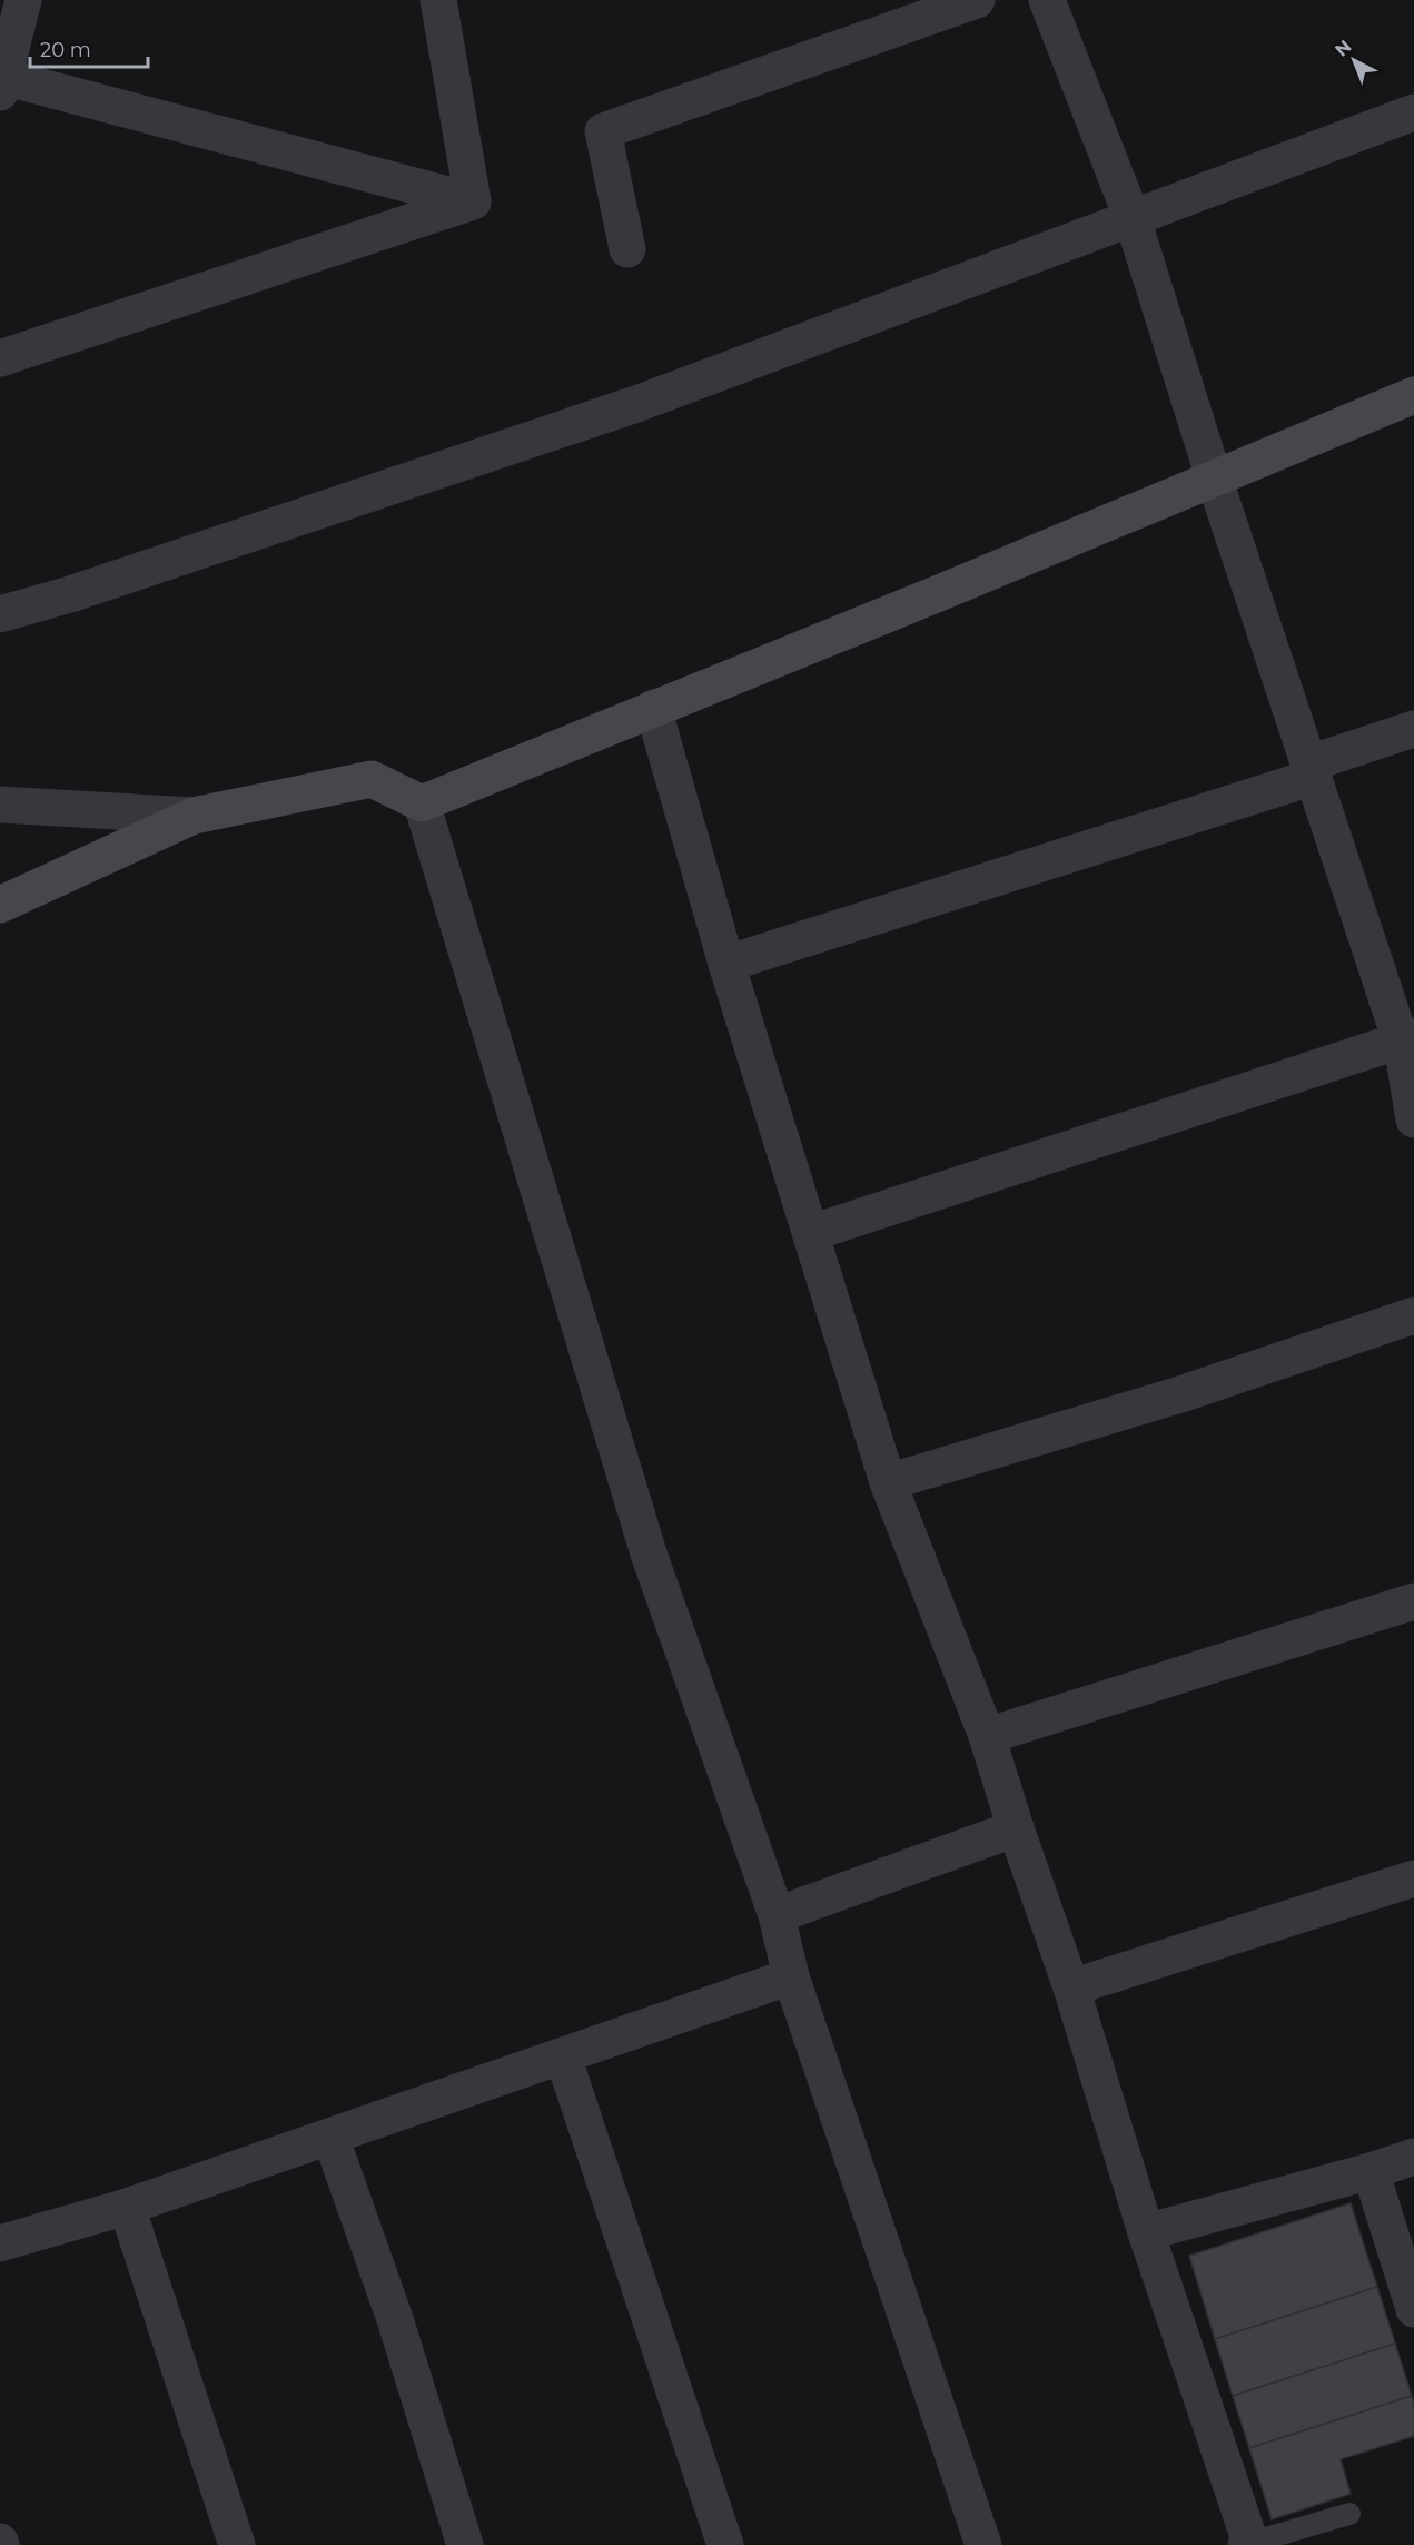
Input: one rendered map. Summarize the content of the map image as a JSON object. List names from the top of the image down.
{
  "scale_bar": "20 m",
  "north": "top left"
}
